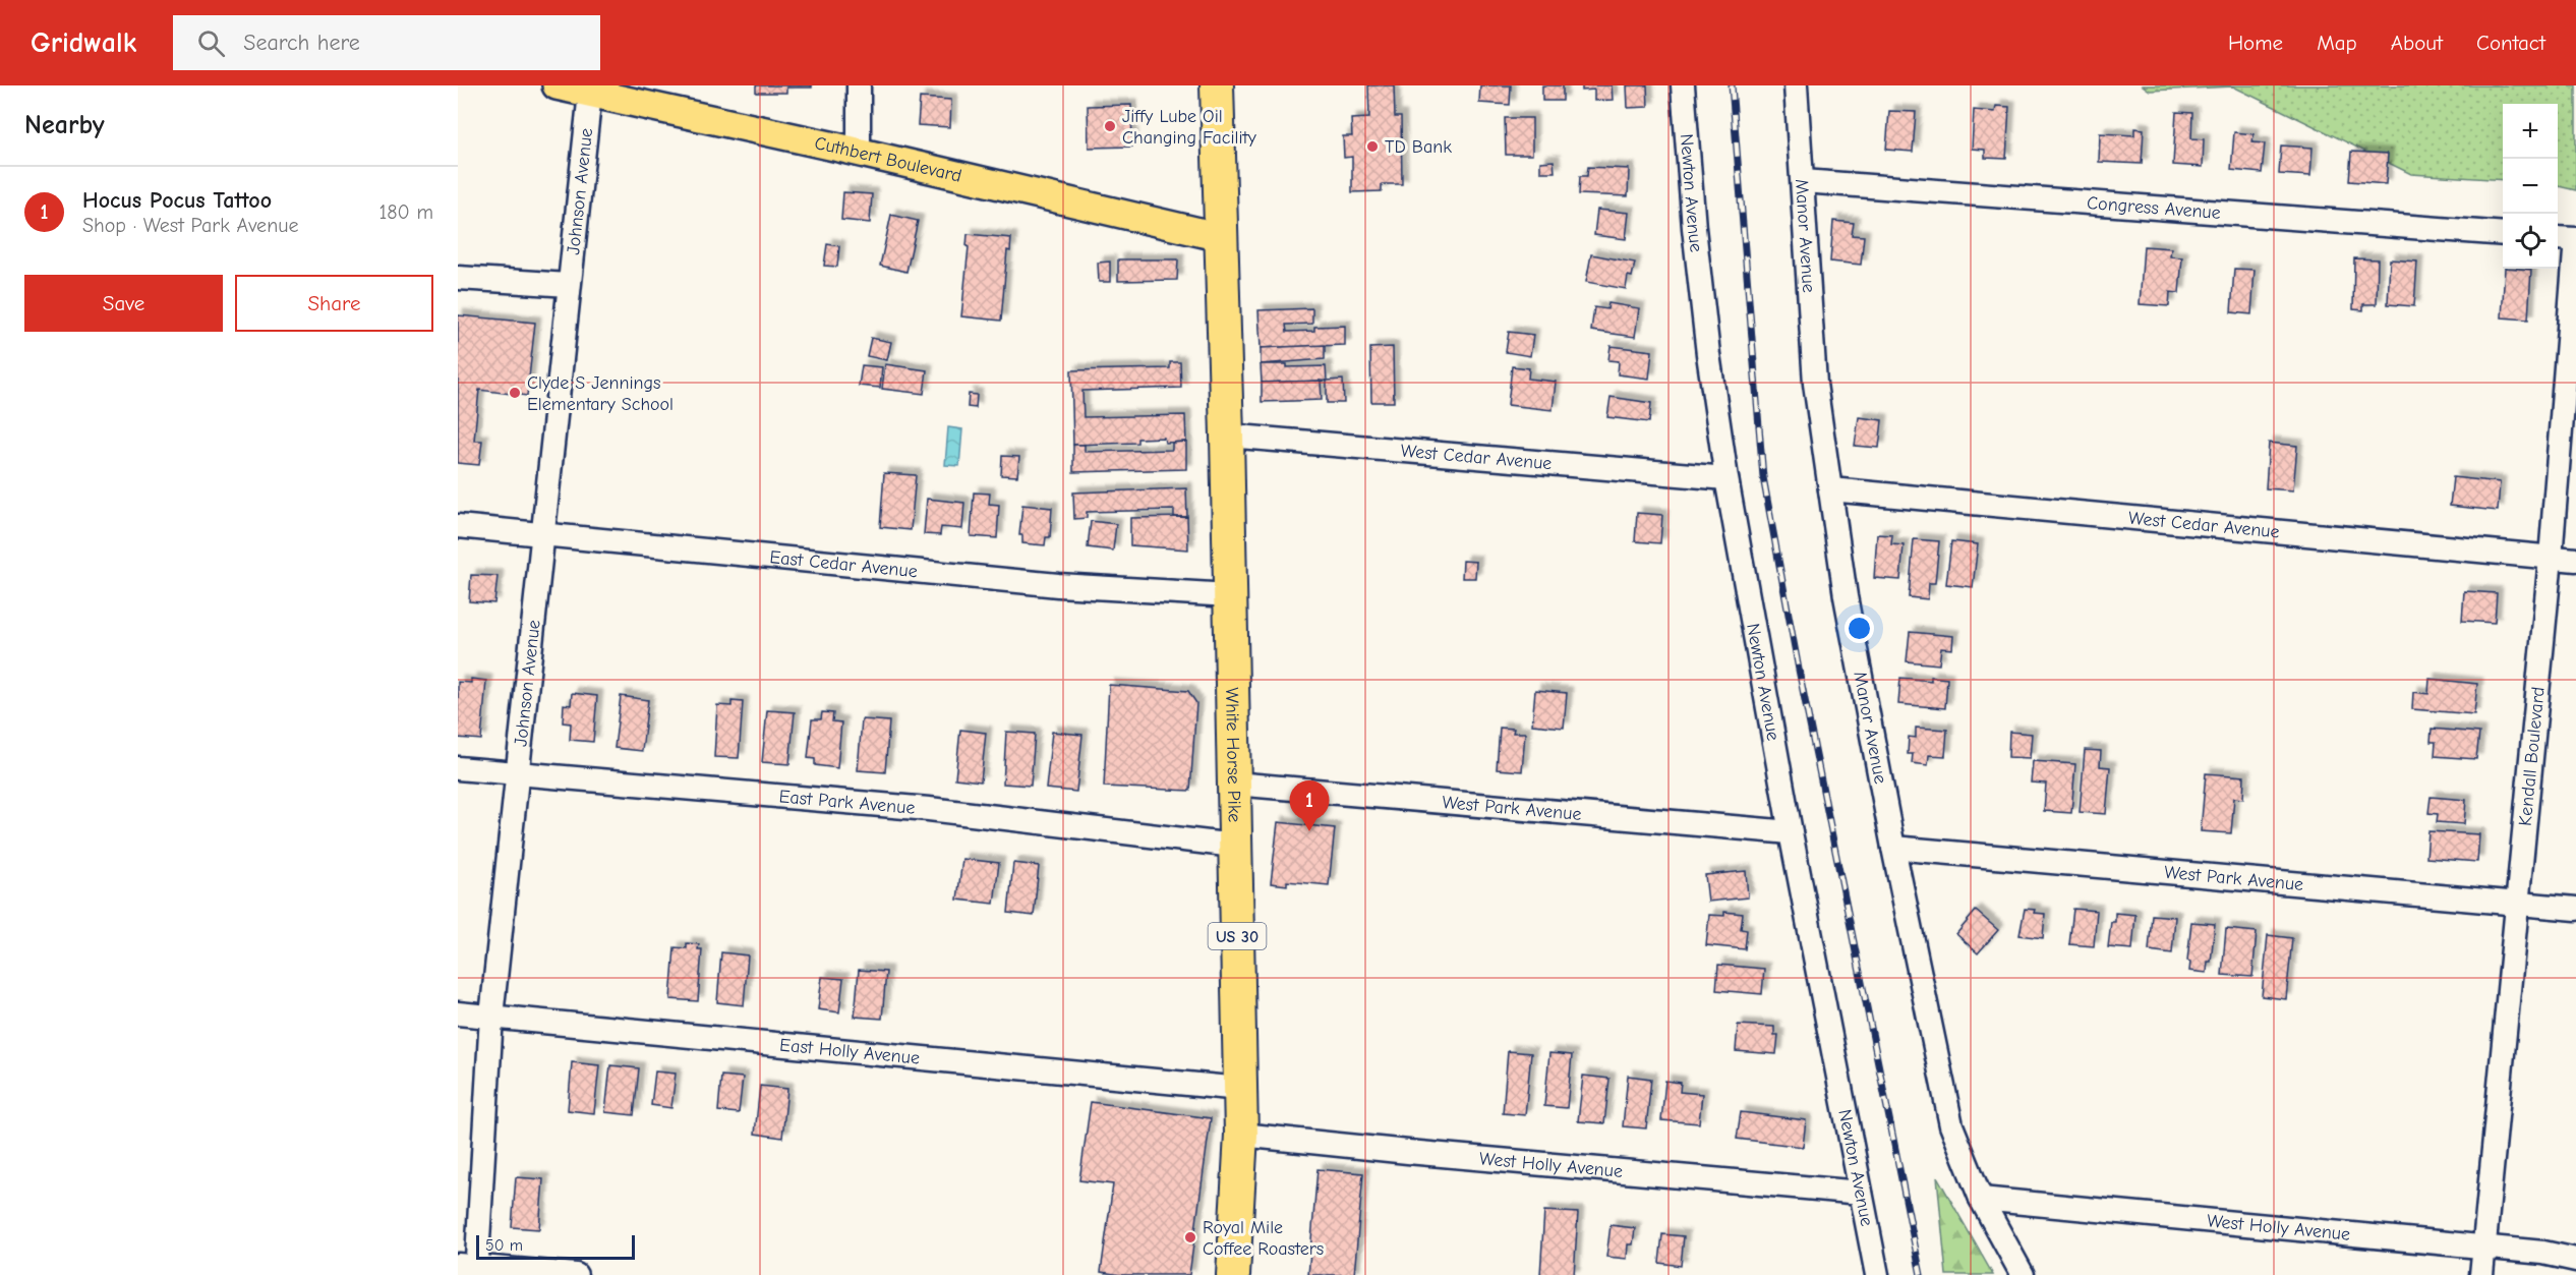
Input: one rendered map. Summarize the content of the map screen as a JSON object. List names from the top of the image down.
{
  "streets": {
    "highway": ["White Horse Pike", "US 30"],
    "main road": ["Cuthbert Boulevard"],
    "street": [
      "Johnson Avenue",
      "Newton Avenue",
      "Congress Avenue",
      "Manor Avenue",
      "West Cedar Avenue",
      "East Cedar Avenue",
      "Kendall Boulevard",
      "East Park Avenue",
      "West Park Avenue",
      "East Holly Avenue",
      "West Holly Avenue"
    ]
  },
  "crossings": [
    ["Cuthbert Boulevard", "Johnson Avenue"],
    ["Cuthbert Boulevard", "White Horse Pike"],
    ["Cuthbert Boulevard", "US 30"],
    ["Johnson Avenue", "East Cedar Avenue"],
    ["Johnson Avenue", "East Park Avenue"],
    ["Johnson Avenue", "East Holly Avenue"],
    ["Newton Avenue", "West Cedar Avenue"],
    ["Newton Avenue", "West Park Avenue"],
    ["Newton Avenue", "West Holly Avenue"],
    ["Congress Avenue", "Manor Avenue"],
    ["Manor Avenue", "West Cedar Avenue"],
    ["Manor Avenue", "West Park Avenue"],
    ["Manor Avenue", "West Holly Avenue"],
    ["West Cedar Avenue", "White Horse Pike"],
    ["West Cedar Avenue", "Kendall Boulevard"],
    ["East Cedar Avenue", "White Horse Pike"],
    ["White Horse Pike", "East Park Avenue"],
    ["White Horse Pike", "West Park Avenue"],
    ["White Horse Pike", "US 30"],
    ["White Horse Pike", "East Holly Avenue"],
    ["White Horse Pike", "West Holly Avenue"],
    ["Kendall Boulevard", "West Park Avenue"],
    ["Kendall Boulevard", "West Holly Avenue"]
  ],
  "places": [
    "Jiffy Lube Oil Changing Facility",
    "TD Bank",
    "Clyde S Jennings Elementary School",
    "Royal Mile Coffee Roasters"
  ],
  "scale_bar": "50 m",
  "page": {
    "header": "Gridwalk",
    "search": "Search here",
    "nav": [
      "Home",
      "Map",
      "About",
      "Contact"
    ],
    "heading": "Nearby",
    "map_buttons": ["+", "−"],
    "list": [
      {
        "mark": "1",
        "name": "Hocus Pocus Tattoo",
        "note": "Shop · West Park Avenue",
        "value": "180 m"
      }
    ],
    "buttons": ["Save", "Share"],
    "pins": "1",
    "scale": "50 m"
  }
}
